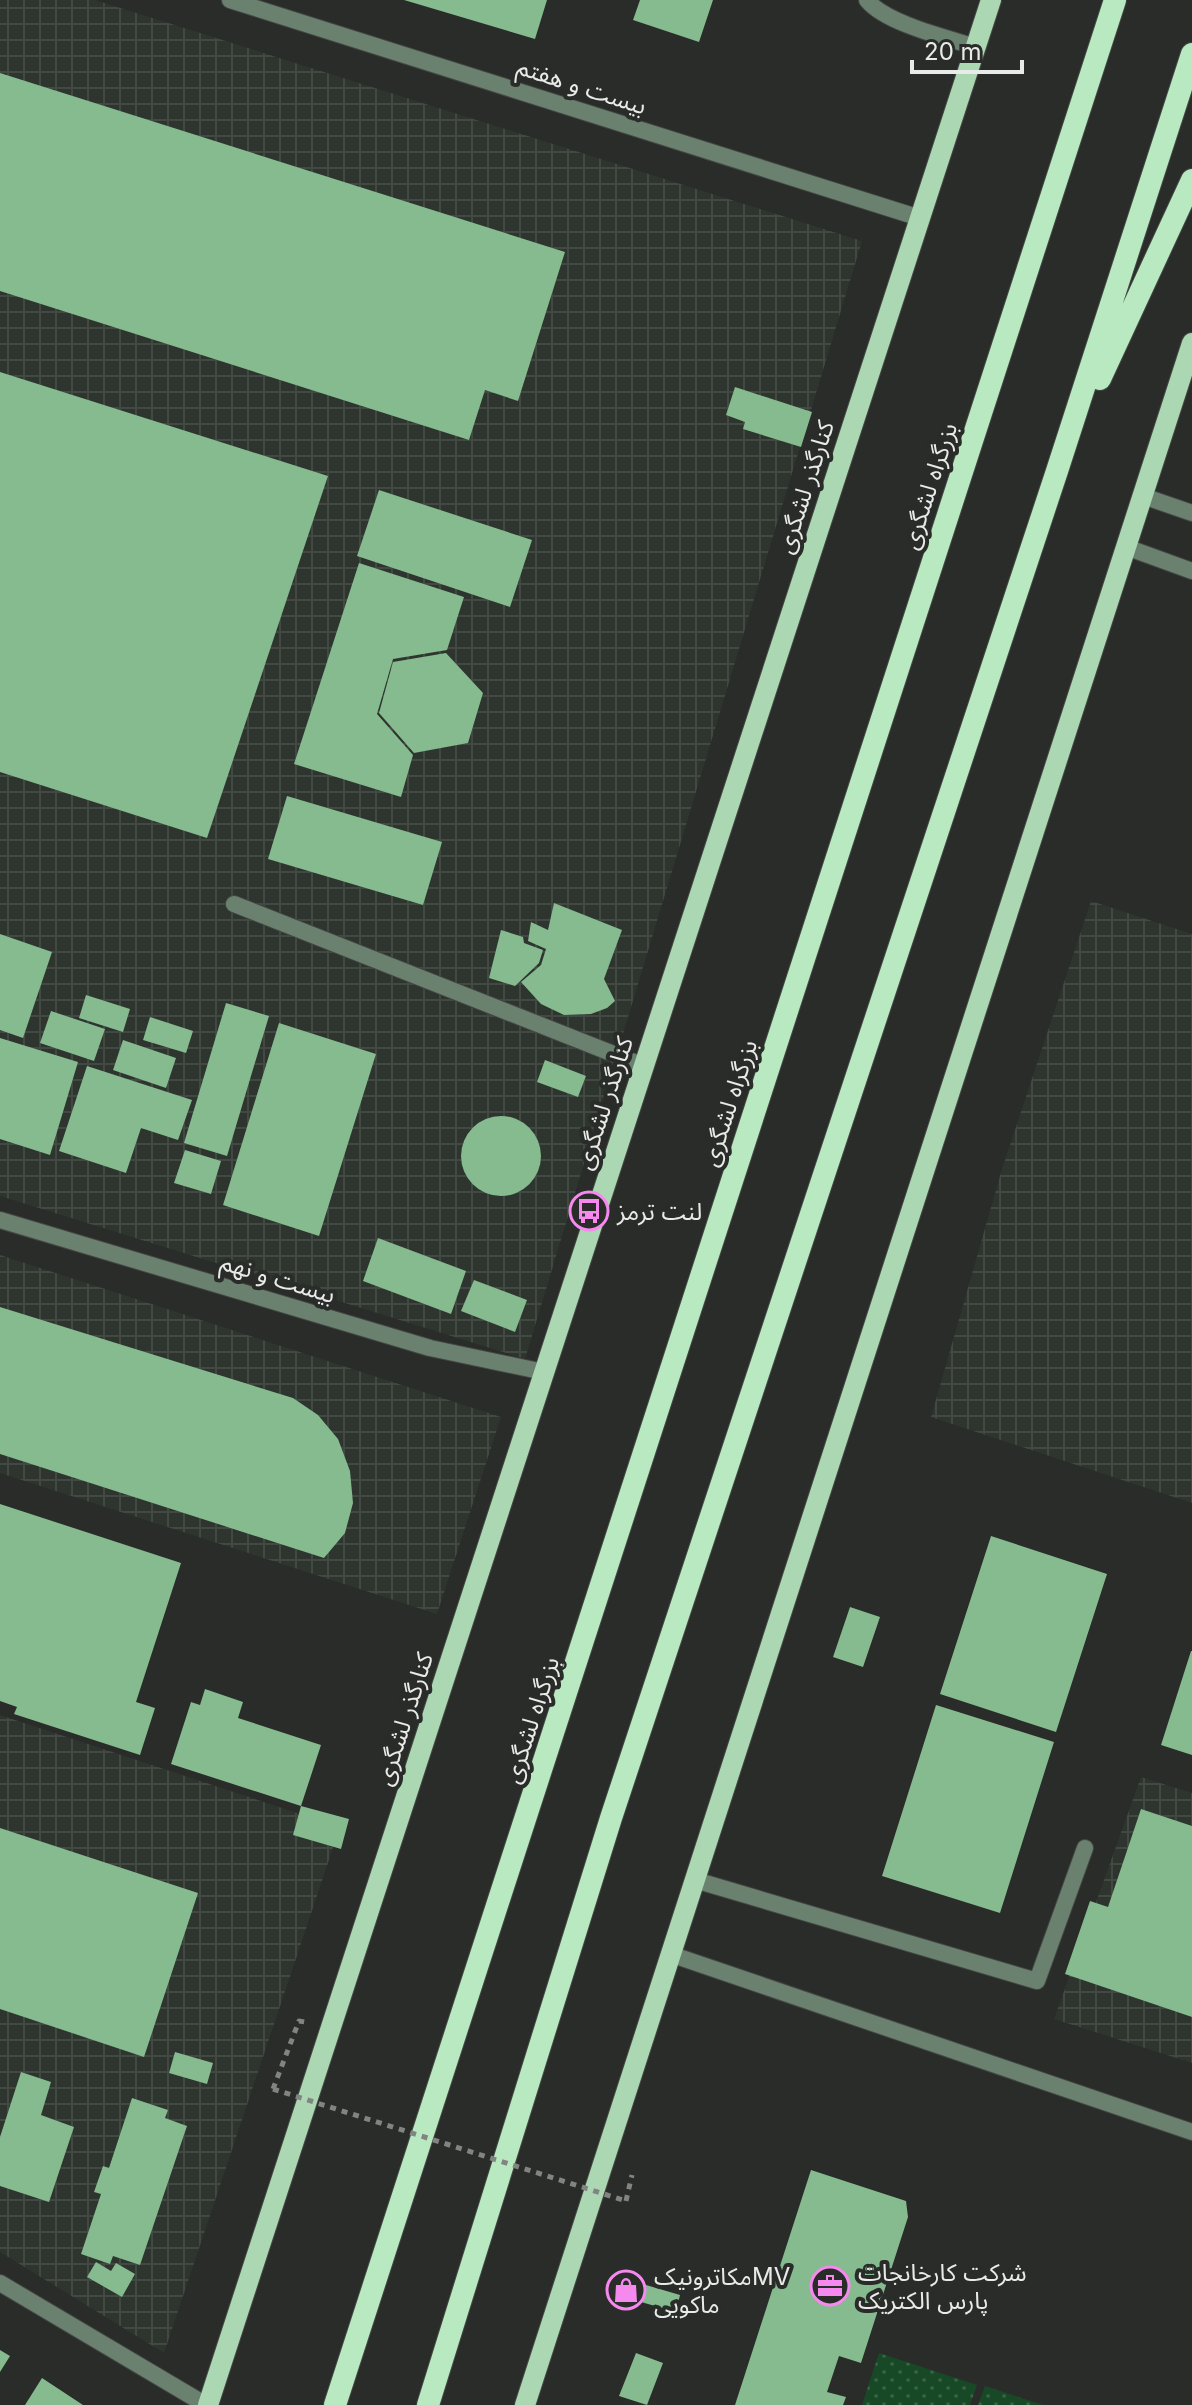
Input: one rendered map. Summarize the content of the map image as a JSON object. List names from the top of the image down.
{
  "streets": {
    "highway": ["بزرگراه لشگری"],
    "main road": ["کنارگذر لشگری"],
    "street": ["بیست و هفتم", "بیست و نهم"]
  },
  "crossings": [
    ["بیست و هفتم", "کنارگذر لشگری"],
    ["کنارگذر لشگری", "بیست و نهم"]
  ],
  "places": {
    "bus stop": ["لنت ترمز"],
    "office": ["شرکت کارخانجات پارس الکتریک"],
    "shop": ["مکاترونیکMV ماکویی"]
  },
  "scale_bar": "20 m"
}
